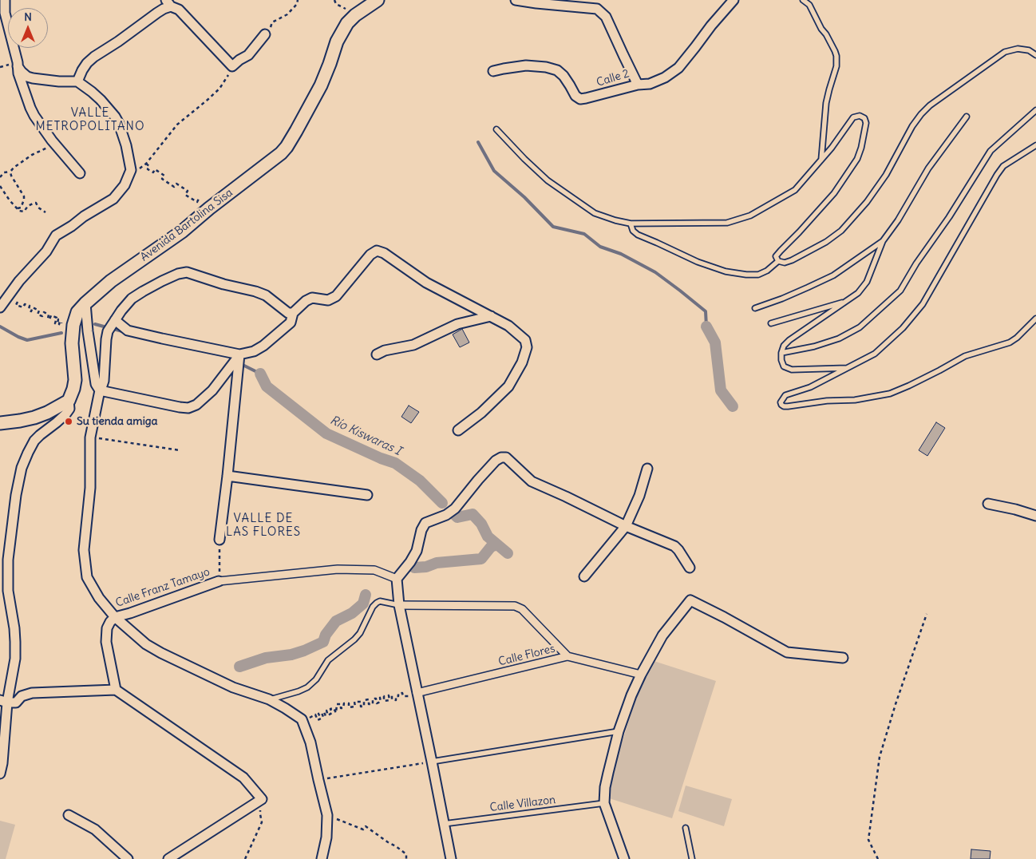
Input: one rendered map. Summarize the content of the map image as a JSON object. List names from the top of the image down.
{
  "streets": {
    "street": [
      "Calle 2",
      "Avenida Bartolina Sisa",
      "Calle Franz Tamayo",
      "Calle Flores"
    ],
    "lane": ["Calle Villazon"]
  },
  "districts": ["VALLE METROPOLITANO", "VALLE DE LAS FLORES"],
  "water": ["Río Kiswaras I"],
  "places": ["Su tienda amiga"],
  "north": "top"
}
